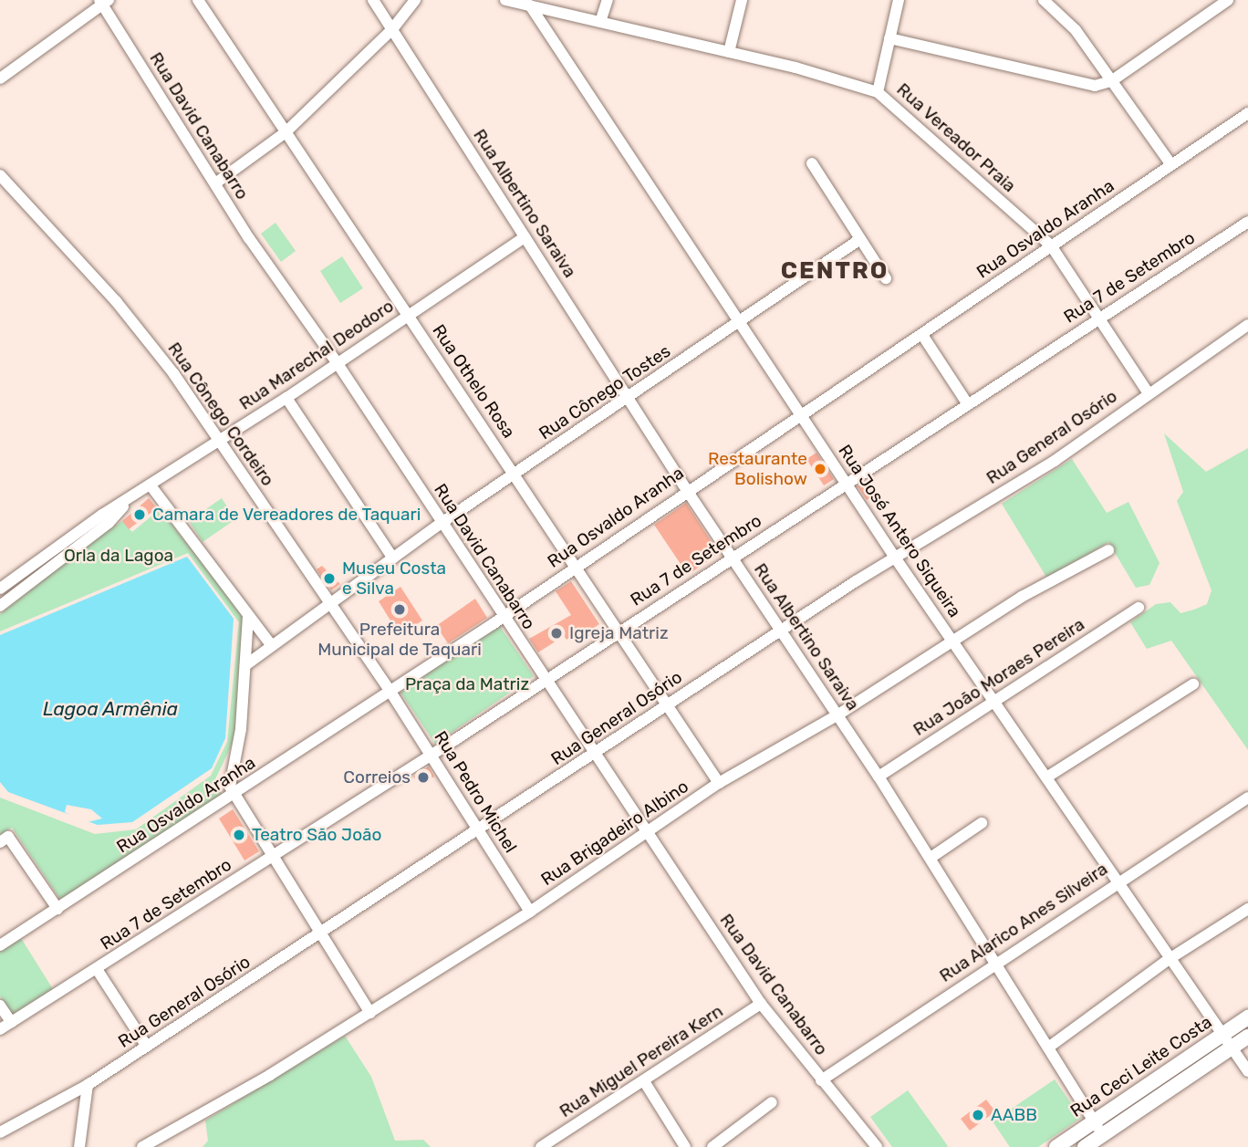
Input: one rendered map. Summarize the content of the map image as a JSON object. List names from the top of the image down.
{
  "streets": {
    "street": [
      "Rua David Canabarro",
      "Rua Vereador Praia",
      "Rua Albertino Saraiva",
      "Rua Osvaldo Aranha",
      "Rua 7 de Setembro",
      "Rua Marechal Deodoro",
      "Rua Othelo Rosa",
      "Rua Cônego Tostes",
      "Rua Cônego Cordeiro",
      "Rua General Osório",
      "Rua José Antero Siqueira",
      "Rua João Moraes Pereira",
      "Rua Pedro Michel",
      "Rua Brigadeiro Albino",
      "Rua Alarico Anes Silveira",
      "Rua Miguel Pereira Kern",
      "Rua Ceci Leite Costa"
    ]
  },
  "crossings": [
    ["Rua David Canabarro", "Rua Osvaldo Aranha"],
    ["Rua David Canabarro", "Rua 7 de Setembro"],
    ["Rua David Canabarro", "Rua Marechal Deodoro"],
    ["Rua David Canabarro", "Rua Cônego Tostes"],
    ["Rua David Canabarro", "Rua General Osório"],
    ["Rua David Canabarro", "Rua Brigadeiro Albino"],
    ["Rua David Canabarro", "Rua Alarico Anes Silveira"],
    ["Rua David Canabarro", "Rua Miguel Pereira Kern"],
    ["Rua Vereador Praia", "Rua Osvaldo Aranha"],
    ["Rua Vereador Praia", "Rua 7 de Setembro"],
    ["Rua Vereador Praia", "Rua General Osório"],
    ["Rua Vereador Praia", "Rua José Antero Siqueira"],
    ["Rua Albertino Saraiva", "Rua Osvaldo Aranha"],
    ["Rua Albertino Saraiva", "Rua 7 de Setembro"],
    ["Rua Albertino Saraiva", "Rua Marechal Deodoro"],
    ["Rua Albertino Saraiva", "Rua Cônego Tostes"],
    ["Rua Albertino Saraiva", "Rua General Osório"],
    ["Rua Albertino Saraiva", "Rua João Moraes Pereira"],
    ["Rua Albertino Saraiva", "Rua Brigadeiro Albino"],
    ["Rua Albertino Saraiva", "Rua Alarico Anes Silveira"],
    ["Rua Albertino Saraiva", "Rua Ceci Leite Costa"],
    ["Rua Osvaldo Aranha", "Rua Othelo Rosa"],
    ["Rua Osvaldo Aranha", "Rua Cônego Cordeiro"],
    ["Rua Osvaldo Aranha", "Rua José Antero Siqueira"],
    ["Rua Osvaldo Aranha", "Rua Pedro Michel"],
    ["Rua 7 de Setembro", "Rua Othelo Rosa"],
    ["Rua 7 de Setembro", "Rua José Antero Siqueira"],
    ["Rua 7 de Setembro", "Rua Pedro Michel"],
    ["Rua Marechal Deodoro", "Rua Othelo Rosa"],
    ["Rua Marechal Deodoro", "Rua Cônego Cordeiro"],
    ["Rua Othelo Rosa", "Rua Cônego Tostes"],
    ["Rua Othelo Rosa", "Rua General Osório"],
    ["Rua Othelo Rosa", "Rua Brigadeiro Albino"],
    ["Rua Cônego Tostes", "Rua Cônego Cordeiro"],
    ["Rua Cônego Tostes", "Rua José Antero Siqueira"],
    ["Rua Cônego Cordeiro", "Rua Pedro Michel"],
    ["Rua General Osório", "Rua José Antero Siqueira"],
    ["Rua General Osório", "Rua Pedro Michel"],
    ["Rua José Antero Siqueira", "Rua João Moraes Pereira"],
    ["Rua José Antero Siqueira", "Rua Brigadeiro Albino"],
    ["Rua José Antero Siqueira", "Rua Alarico Anes Silveira"],
    ["Rua José Antero Siqueira", "Rua Ceci Leite Costa"],
    ["Rua Pedro Michel", "Rua Brigadeiro Albino"]
  ],
  "districts": ["CENTRO"],
  "water": ["Lagoa Armênia"],
  "parks": ["Orla da Lagoa", "Praça da Matriz"],
  "places": [
    "Restaurante Bolishow",
    "Camara de Vereadores de Taquari",
    "Museu Costa e Silva",
    "Prefeitura Municipal de Taquari",
    "Igreja Matriz",
    "Correios",
    "Teatro São João",
    "AABB"
  ]
}
